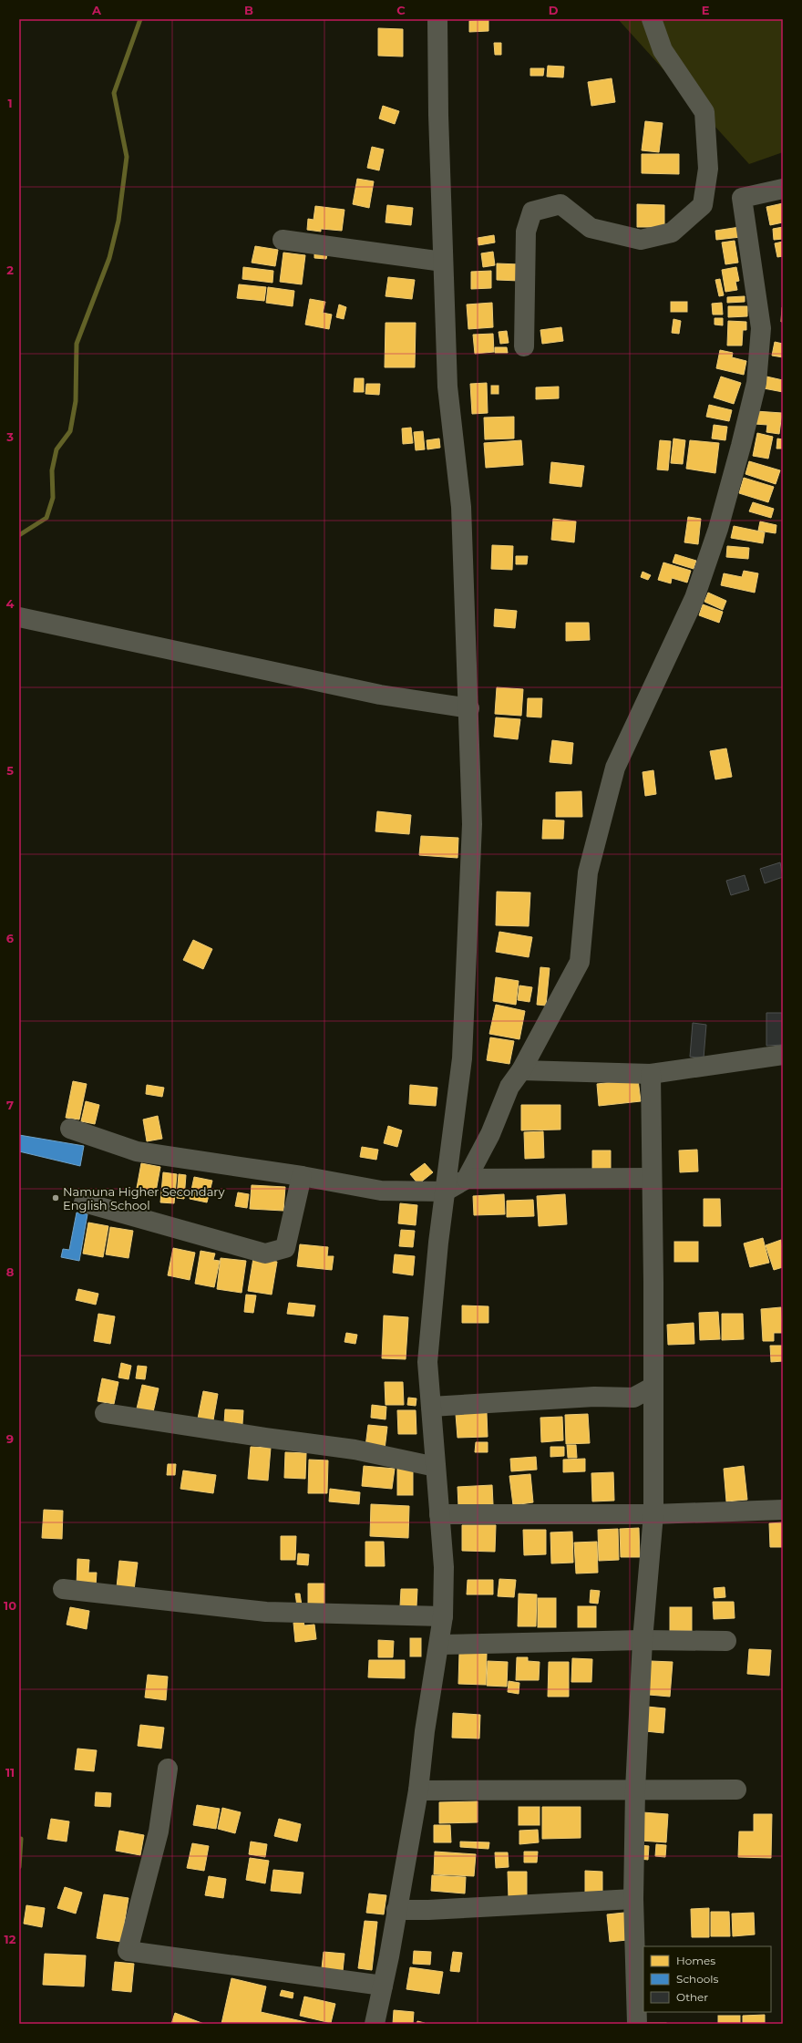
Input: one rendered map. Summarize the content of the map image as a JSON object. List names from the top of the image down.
{
  "places": ["Namuna Higher Secondary English School"],
  "legend": ["Homes", "Schools", "Other"],
  "grid": {
    "columns": [
      "A",
      "B",
      "C",
      "D",
      "E"
    ],
    "rows": [
      "1",
      "2",
      "3",
      "4",
      "5",
      "6",
      "7",
      "8",
      "9",
      "10",
      "11",
      "12"
    ]
  }
}
